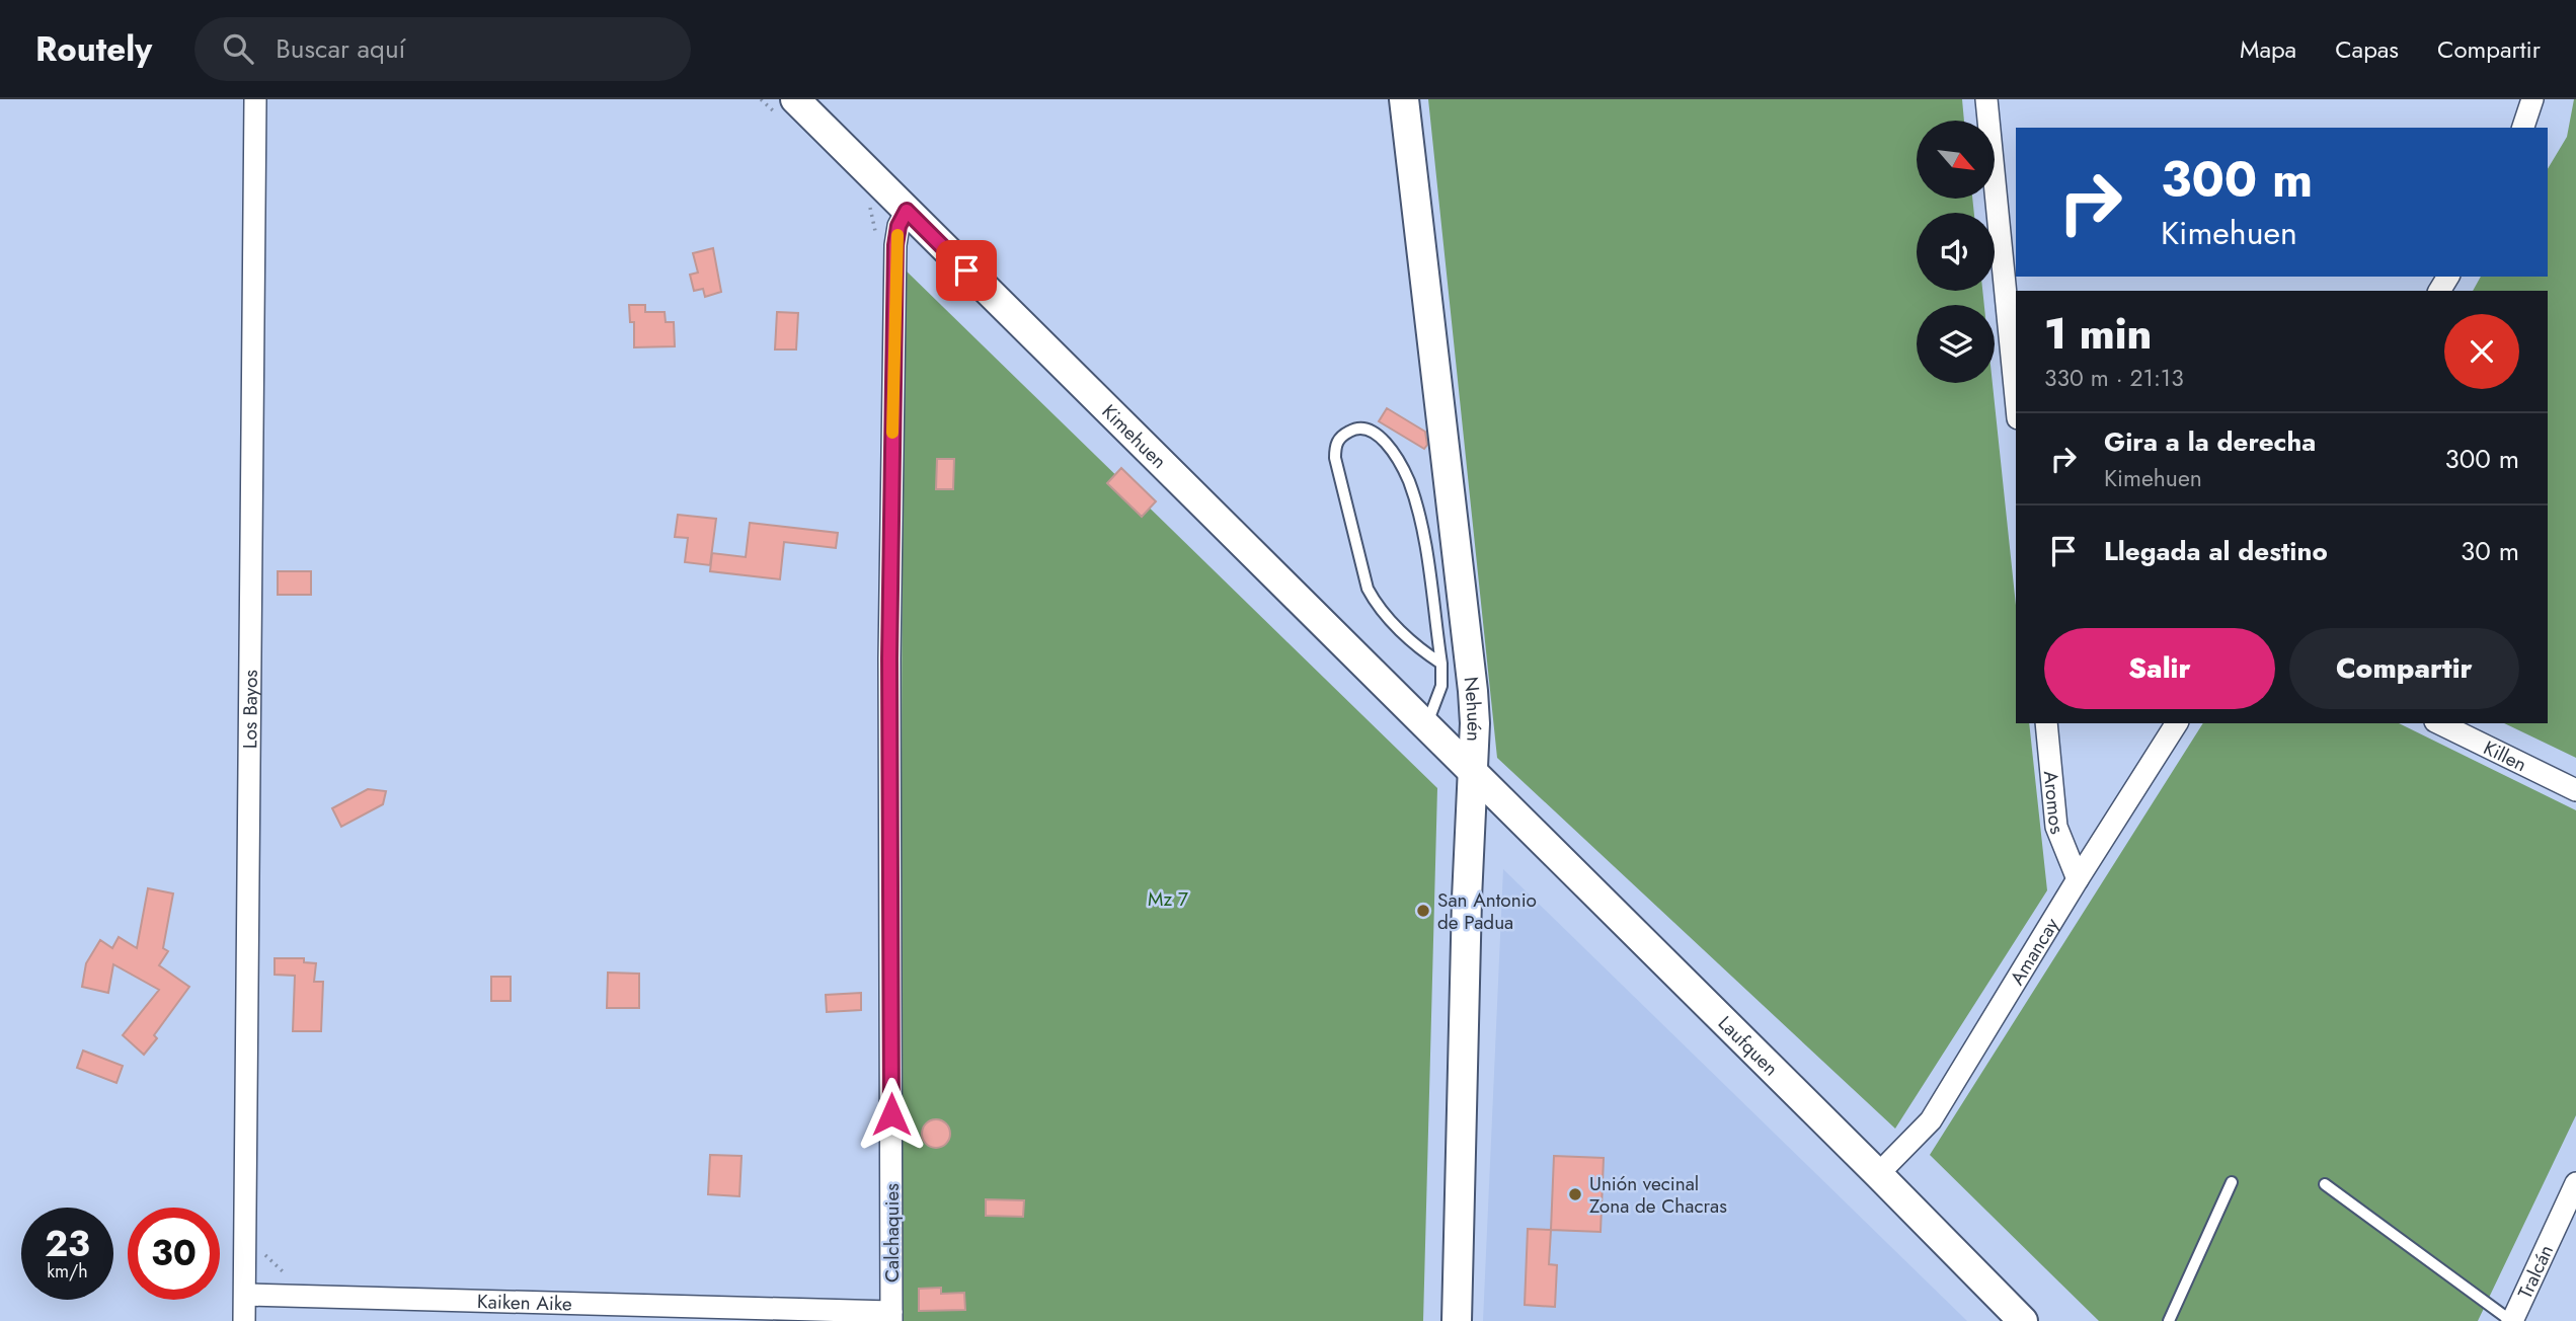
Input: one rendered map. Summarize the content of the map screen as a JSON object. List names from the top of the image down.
{
  "streets": {
    "street": [
      "Kimehuen",
      "Nehuén",
      "Los Bayos",
      "Killen",
      "Aromos",
      "Amancay",
      "Laufquen",
      "Calchaquies",
      "Tralcán",
      "Kaiken Aike"
    ]
  },
  "crossings": [
    ["Kimehuen", "Nehuén"],
    ["Kimehuen", "Laufquen"],
    ["Kimehuen", "Calchaquies"],
    ["Nehuén", "Laufquen"],
    ["Los Bayos", "Kaiken Aike"],
    ["Aromos", "Amancay"],
    ["Amancay", "Laufquen"],
    ["Calchaquies", "Kaiken Aike"]
  ],
  "parks": ["Mz 7"],
  "places": ["San Antonio de Padua", "Unión vecinal Zona de Chacras"],
  "north": "bottom right",
  "page": {
    "header": "Routely",
    "search": "Buscar aquí",
    "nav": ["Mapa", "Capas", "Compartir"],
    "turn": ["300 m", "Kimehuen"],
    "heading": ["1 min", "330 m · 21:13"],
    "list": [
      {
        "name": "Gira a la derecha",
        "note": "Kimehuen",
        "value": "300 m"
      },
      {
        "name": "Llegada al destino",
        "value": "30 m"
      }
    ],
    "buttons": ["Salir", "Compartir"],
    "speed": "23 km/h",
    "limit": "30"
  }
}
